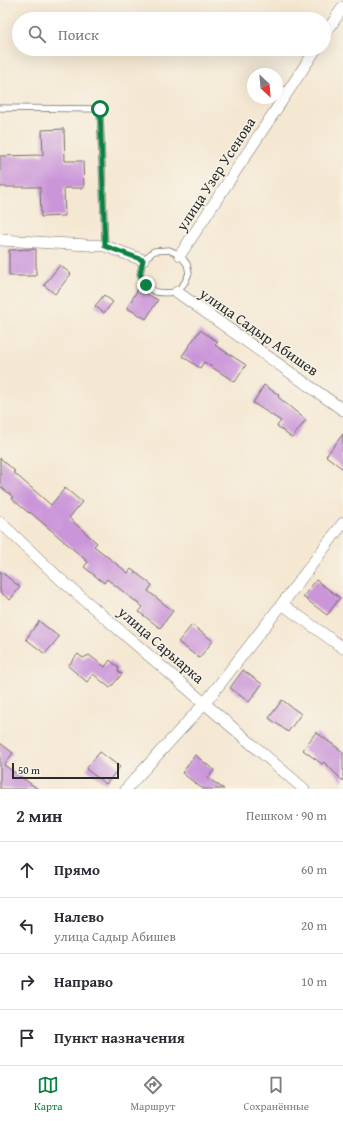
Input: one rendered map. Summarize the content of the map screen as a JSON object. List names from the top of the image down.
{
  "streets": {
    "street": ["улица Узер Усенова", "улица Садыр Абишев", "улица Сарыарка"]
  },
  "crossings": [
    ["улица Узер Усенова", "улица Садыр Абишев"]
  ],
  "scale_bar": "50 m",
  "north": "bottom right",
  "page": {
    "search": "Поиск",
    "scale": "50 m",
    "heading": ["2 мин", "Пешком · 90 m"],
    "list": [
      ["Прямо", "60 m"],
      ["Налево", "улица Садыр Абишев", "20 m"],
      ["Направо", "10 m"],
      "Пункт назначения"
    ],
    "nav": ["Карта", "Маршрут", "Сохранённые"]
  }
}
